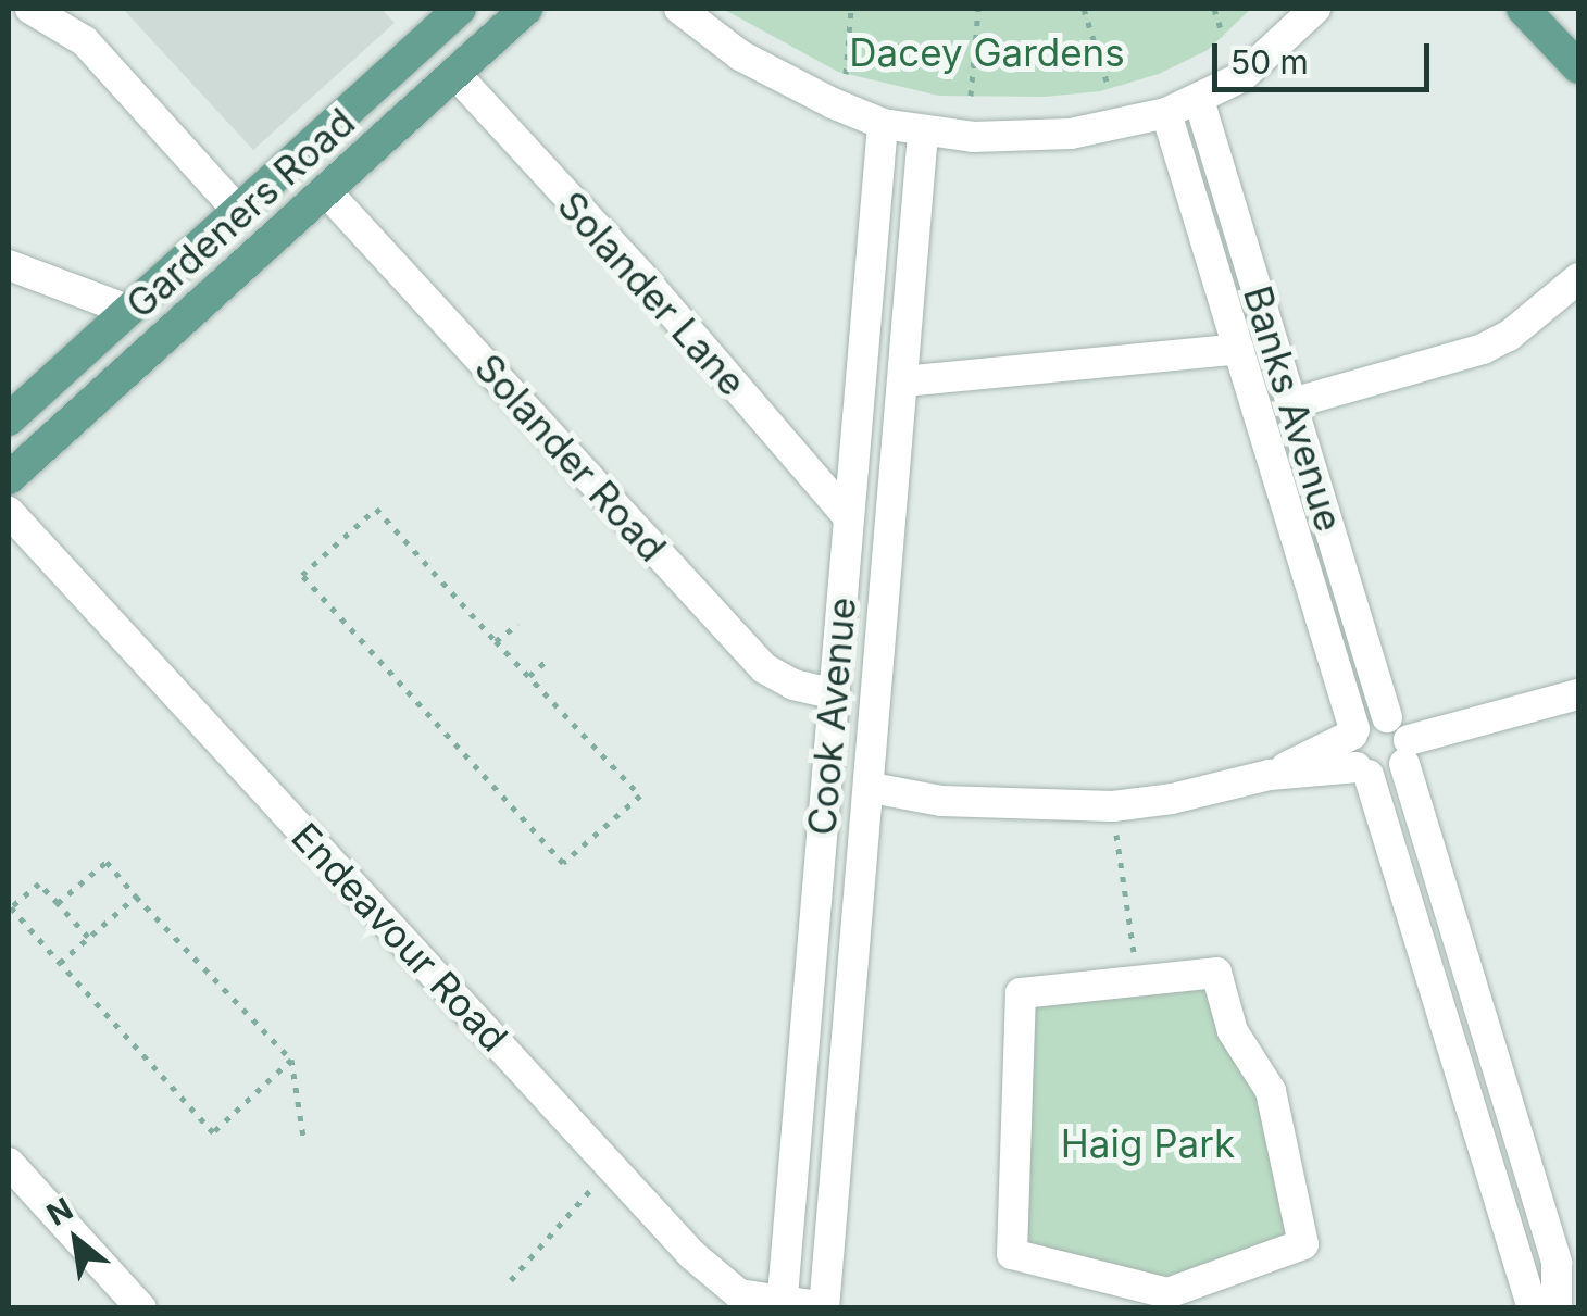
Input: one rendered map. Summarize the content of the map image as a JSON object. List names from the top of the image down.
{
  "streets": {
    "main road": ["Gardeners Road"],
    "street": [
      "Solander Lane",
      "Banks Avenue",
      "Solander Road",
      "Cook Avenue",
      "Endeavour Road"
    ]
  },
  "crossings": [
    ["Gardeners Road", "Solander Lane"],
    ["Gardeners Road", "Solander Road"],
    ["Solander Lane", "Cook Avenue"],
    ["Solander Road", "Cook Avenue"],
    ["Cook Avenue", "Endeavour Road"]
  ],
  "parks": ["Dacey Gardens", "Haig Park"],
  "scale_bar": "50 m",
  "north": "top left"
}
